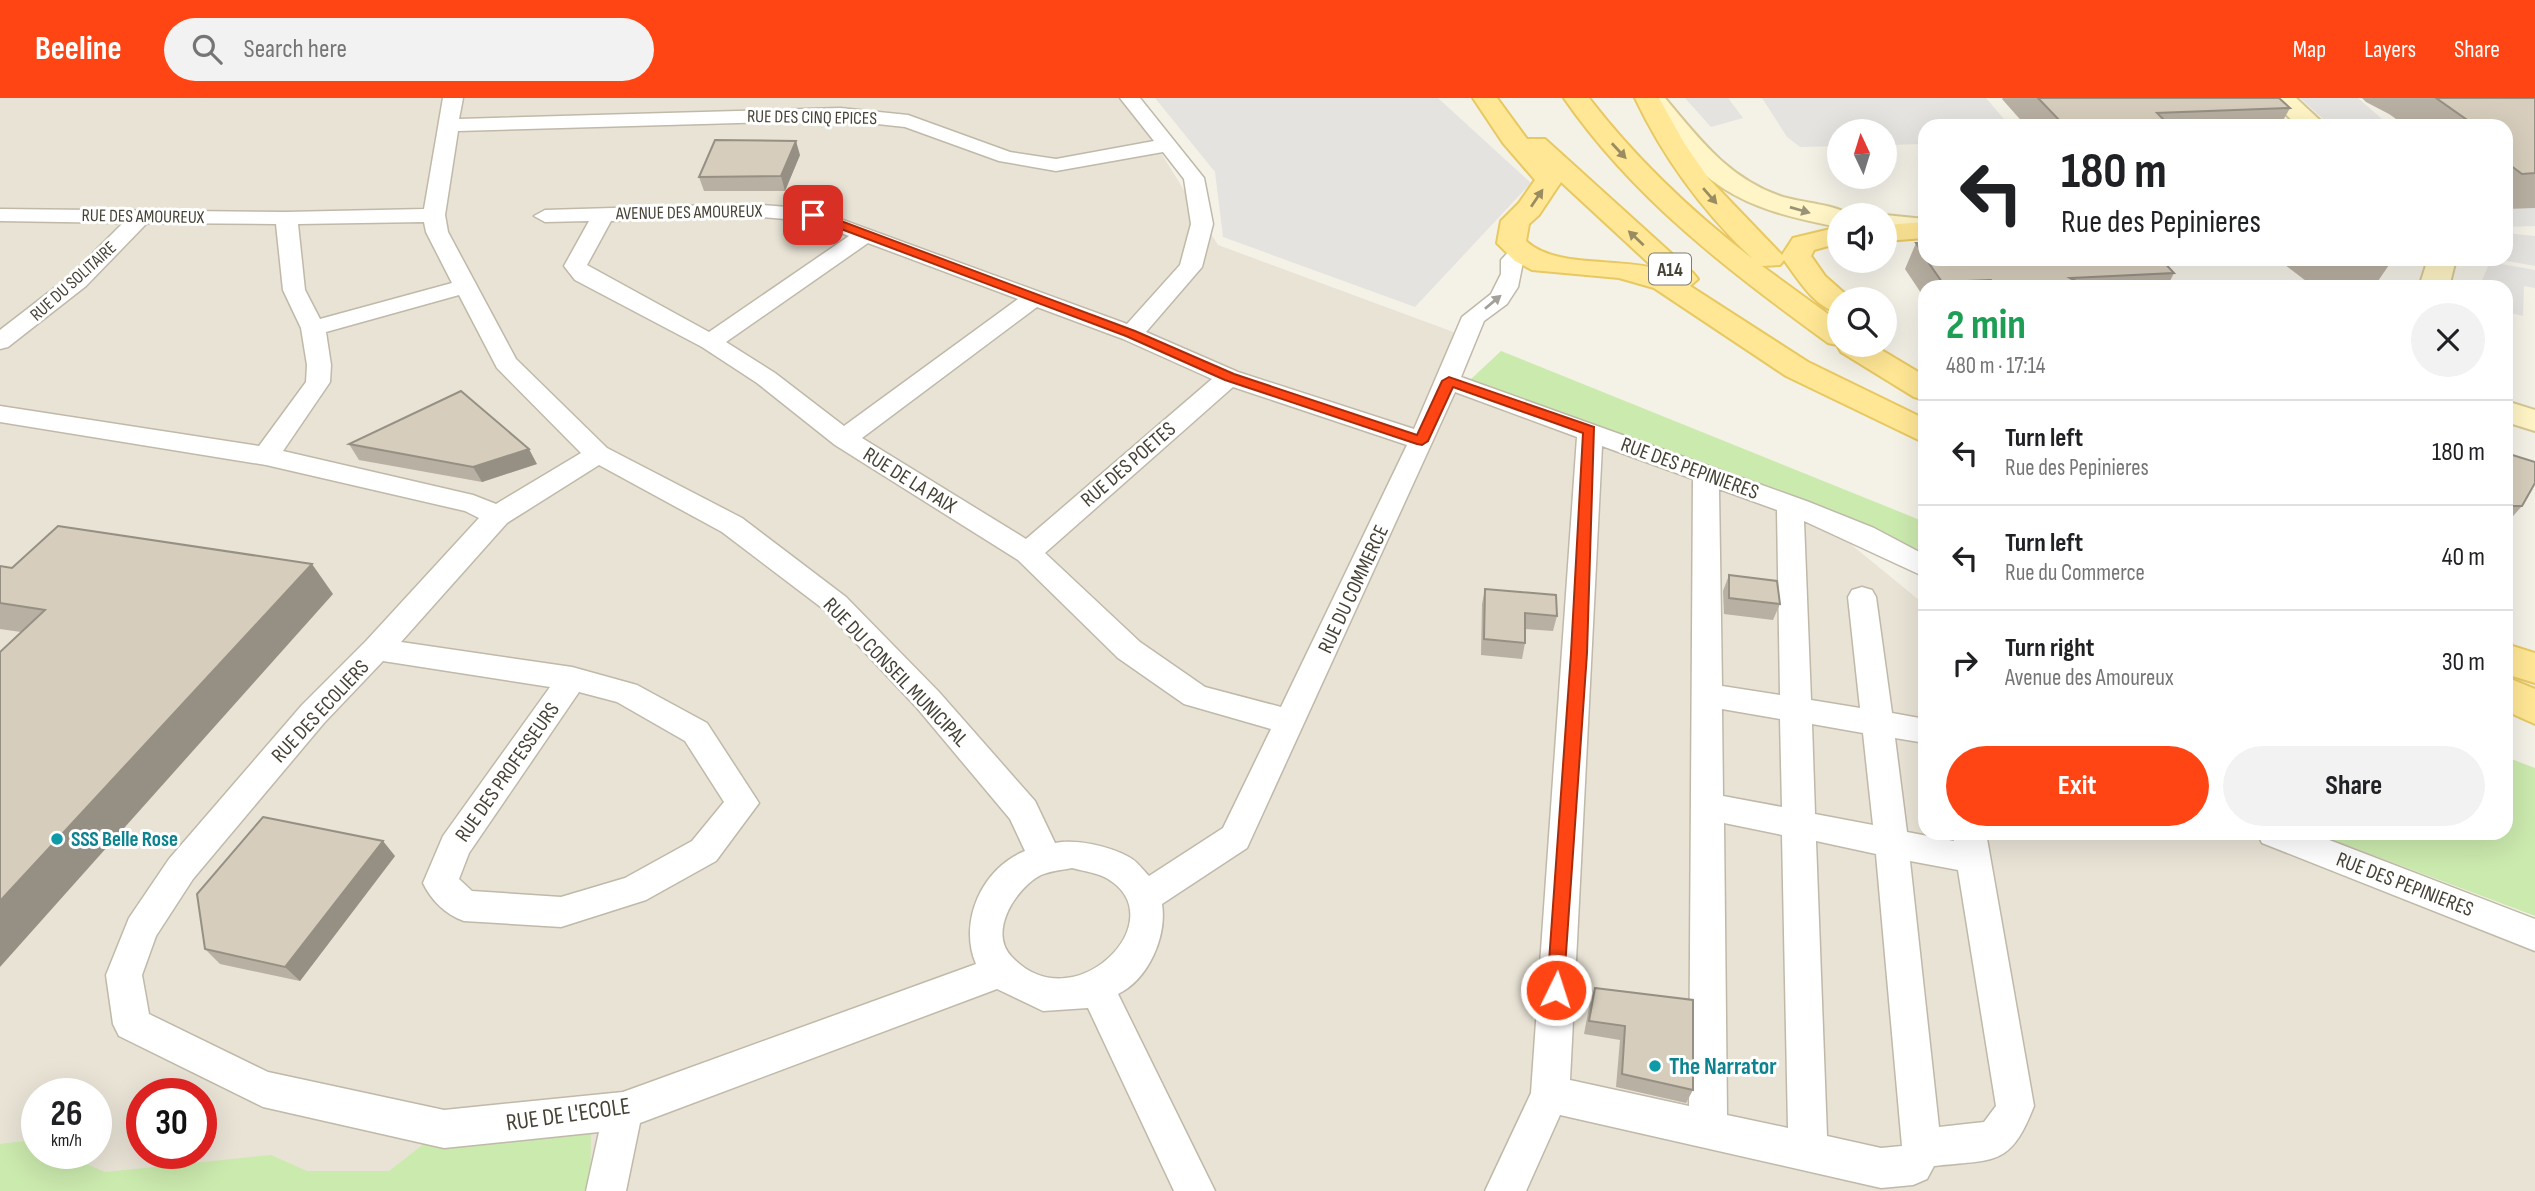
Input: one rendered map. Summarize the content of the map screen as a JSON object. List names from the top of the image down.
{
  "streets": {
    "main road": ["A14"],
    "street": [
      "RUE DES CINQ EPICES",
      "AVENUE DES AMOUREUX",
      "RUE DES AMOUREUX",
      "RUE DU SOLITAIRE",
      "RUE DES POETES",
      "RUE DES PEPINIERES",
      "RUE DE LA PAIX",
      "RUE DU COMMERCE",
      "RUE DU CONSEIL MUNICIPAL",
      "RUE DES ECOLIERS",
      "RUE DES PROFESSEURS",
      "RUE DE L'ECOLE"
    ]
  },
  "crossings": [
    ["RUE DES CINQ EPICES", "RUE DU CONSEIL MUNICIPAL"],
    ["AVENUE DES AMOUREUX", "RUE DES POETES"],
    ["AVENUE DES AMOUREUX", "RUE DE LA PAIX"],
    ["AVENUE DES AMOUREUX", "RUE DU COMMERCE"],
    ["RUE DES AMOUREUX", "RUE DU SOLITAIRE"],
    ["RUE DES POETES", "RUE DE LA PAIX"],
    ["RUE DES PEPINIERES", "RUE DU COMMERCE"],
    ["RUE DE LA PAIX", "RUE DU COMMERCE"],
    ["RUE DU COMMERCE", "RUE DU CONSEIL MUNICIPAL"],
    ["RUE DU COMMERCE", "RUE DE L'ECOLE"],
    ["RUE DU CONSEIL MUNICIPAL", "RUE DES ECOLIERS"],
    ["RUE DU CONSEIL MUNICIPAL", "RUE DE L'ECOLE"],
    ["RUE DES ECOLIERS", "RUE DES PROFESSEURS"],
    ["RUE DES ECOLIERS", "RUE DE L'ECOLE"]
  ],
  "places": ["SSS Belle Rose", "The Narrator"],
  "north": "top",
  "page": {
    "header": "Beeline",
    "search": "Search here",
    "nav": ["Map", "Layers", "Share"],
    "turn": ["180 m", "Rue des Pepinieres"],
    "heading": ["2 min", "480 m · 17:14"],
    "list": [
      {
        "name": "Turn left",
        "note": "Rue des Pepinieres",
        "value": "180 m"
      },
      {
        "name": "Turn left",
        "note": "Rue du Commerce",
        "value": "40 m"
      },
      {
        "name": "Turn right",
        "note": "Avenue des Amoureux",
        "value": "30 m"
      }
    ],
    "buttons": ["Exit", "Share"],
    "speed": "26 km/h",
    "limit": "30"
  }
}
